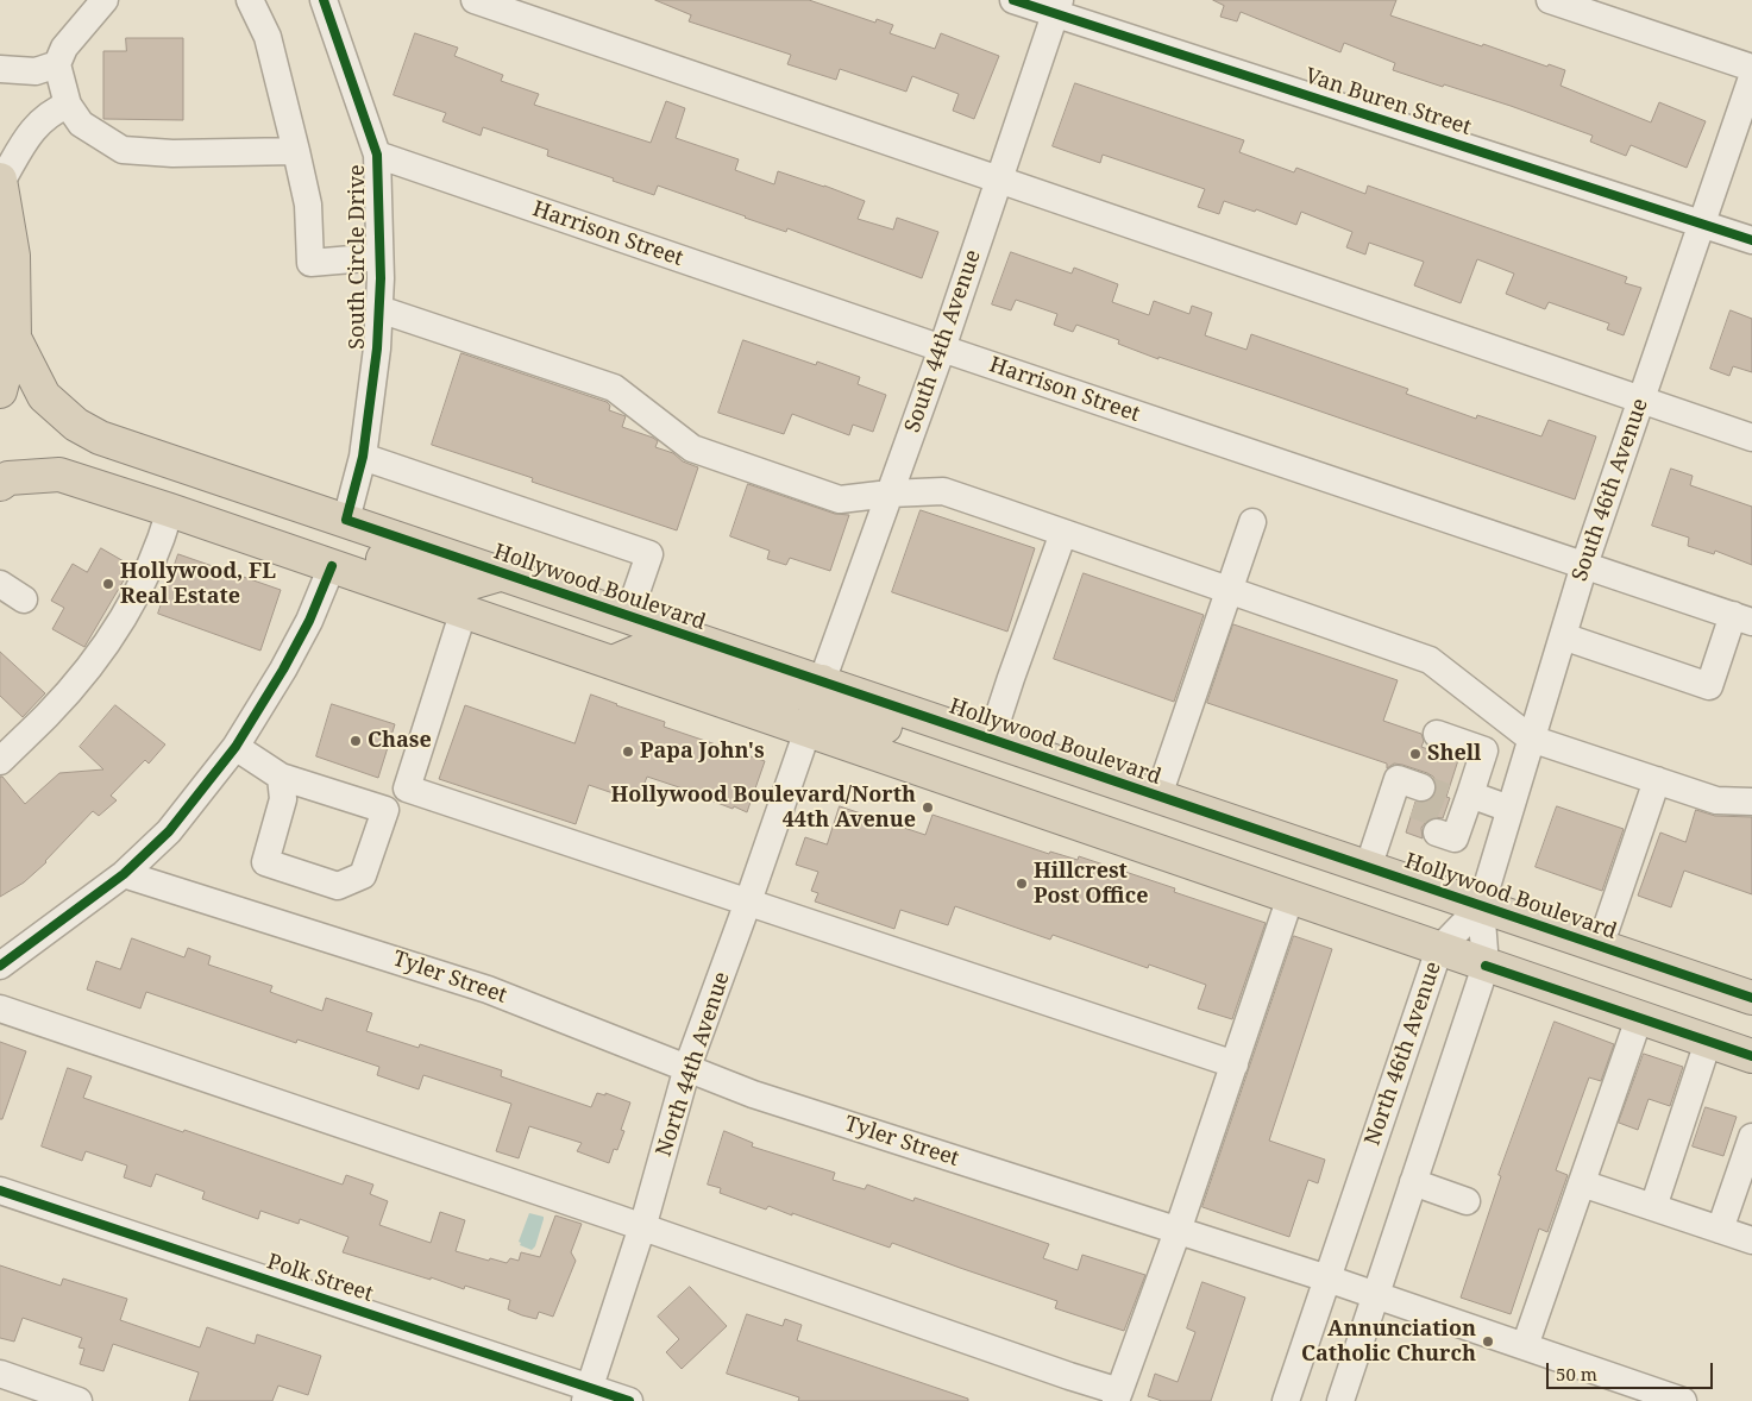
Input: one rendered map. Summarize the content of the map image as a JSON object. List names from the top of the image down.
{
  "streets": {
    "highway": ["Hollywood Boulevard"],
    "street": [
      "Van Buren Street",
      "Harrison Street",
      "South Circle Drive",
      "South 44th Avenue",
      "South 46th Avenue",
      "Tyler Street",
      "North 46th Avenue",
      "North 44th Avenue",
      "Polk Street"
    ]
  },
  "crossings": [
    ["Van Buren Street", "South 44th Avenue"],
    ["Van Buren Street", "South 46th Avenue"],
    ["Harrison Street", "South Circle Drive"],
    ["Harrison Street", "South 44th Avenue"],
    ["Harrison Street", "South 46th Avenue"],
    ["South Circle Drive", "Hollywood Boulevard"],
    ["South 44th Avenue", "Hollywood Boulevard"],
    ["South 46th Avenue", "Hollywood Boulevard"],
    ["South 46th Avenue", "North 46th Avenue"],
    ["Hollywood Boulevard", "North 46th Avenue"],
    ["Tyler Street", "North 46th Avenue"],
    ["Tyler Street", "North 44th Avenue"],
    ["North 44th Avenue", "Polk Street"]
  ],
  "places": [
    "Hollywood, FL Real Estate",
    "Chase",
    "Papa John's",
    "Shell",
    "Hollywood Boulevard/North 44th Avenue",
    "Hillcrest Post Office",
    "Annunciation Catholic Church"
  ],
  "scale_bar": "50 m"
}
